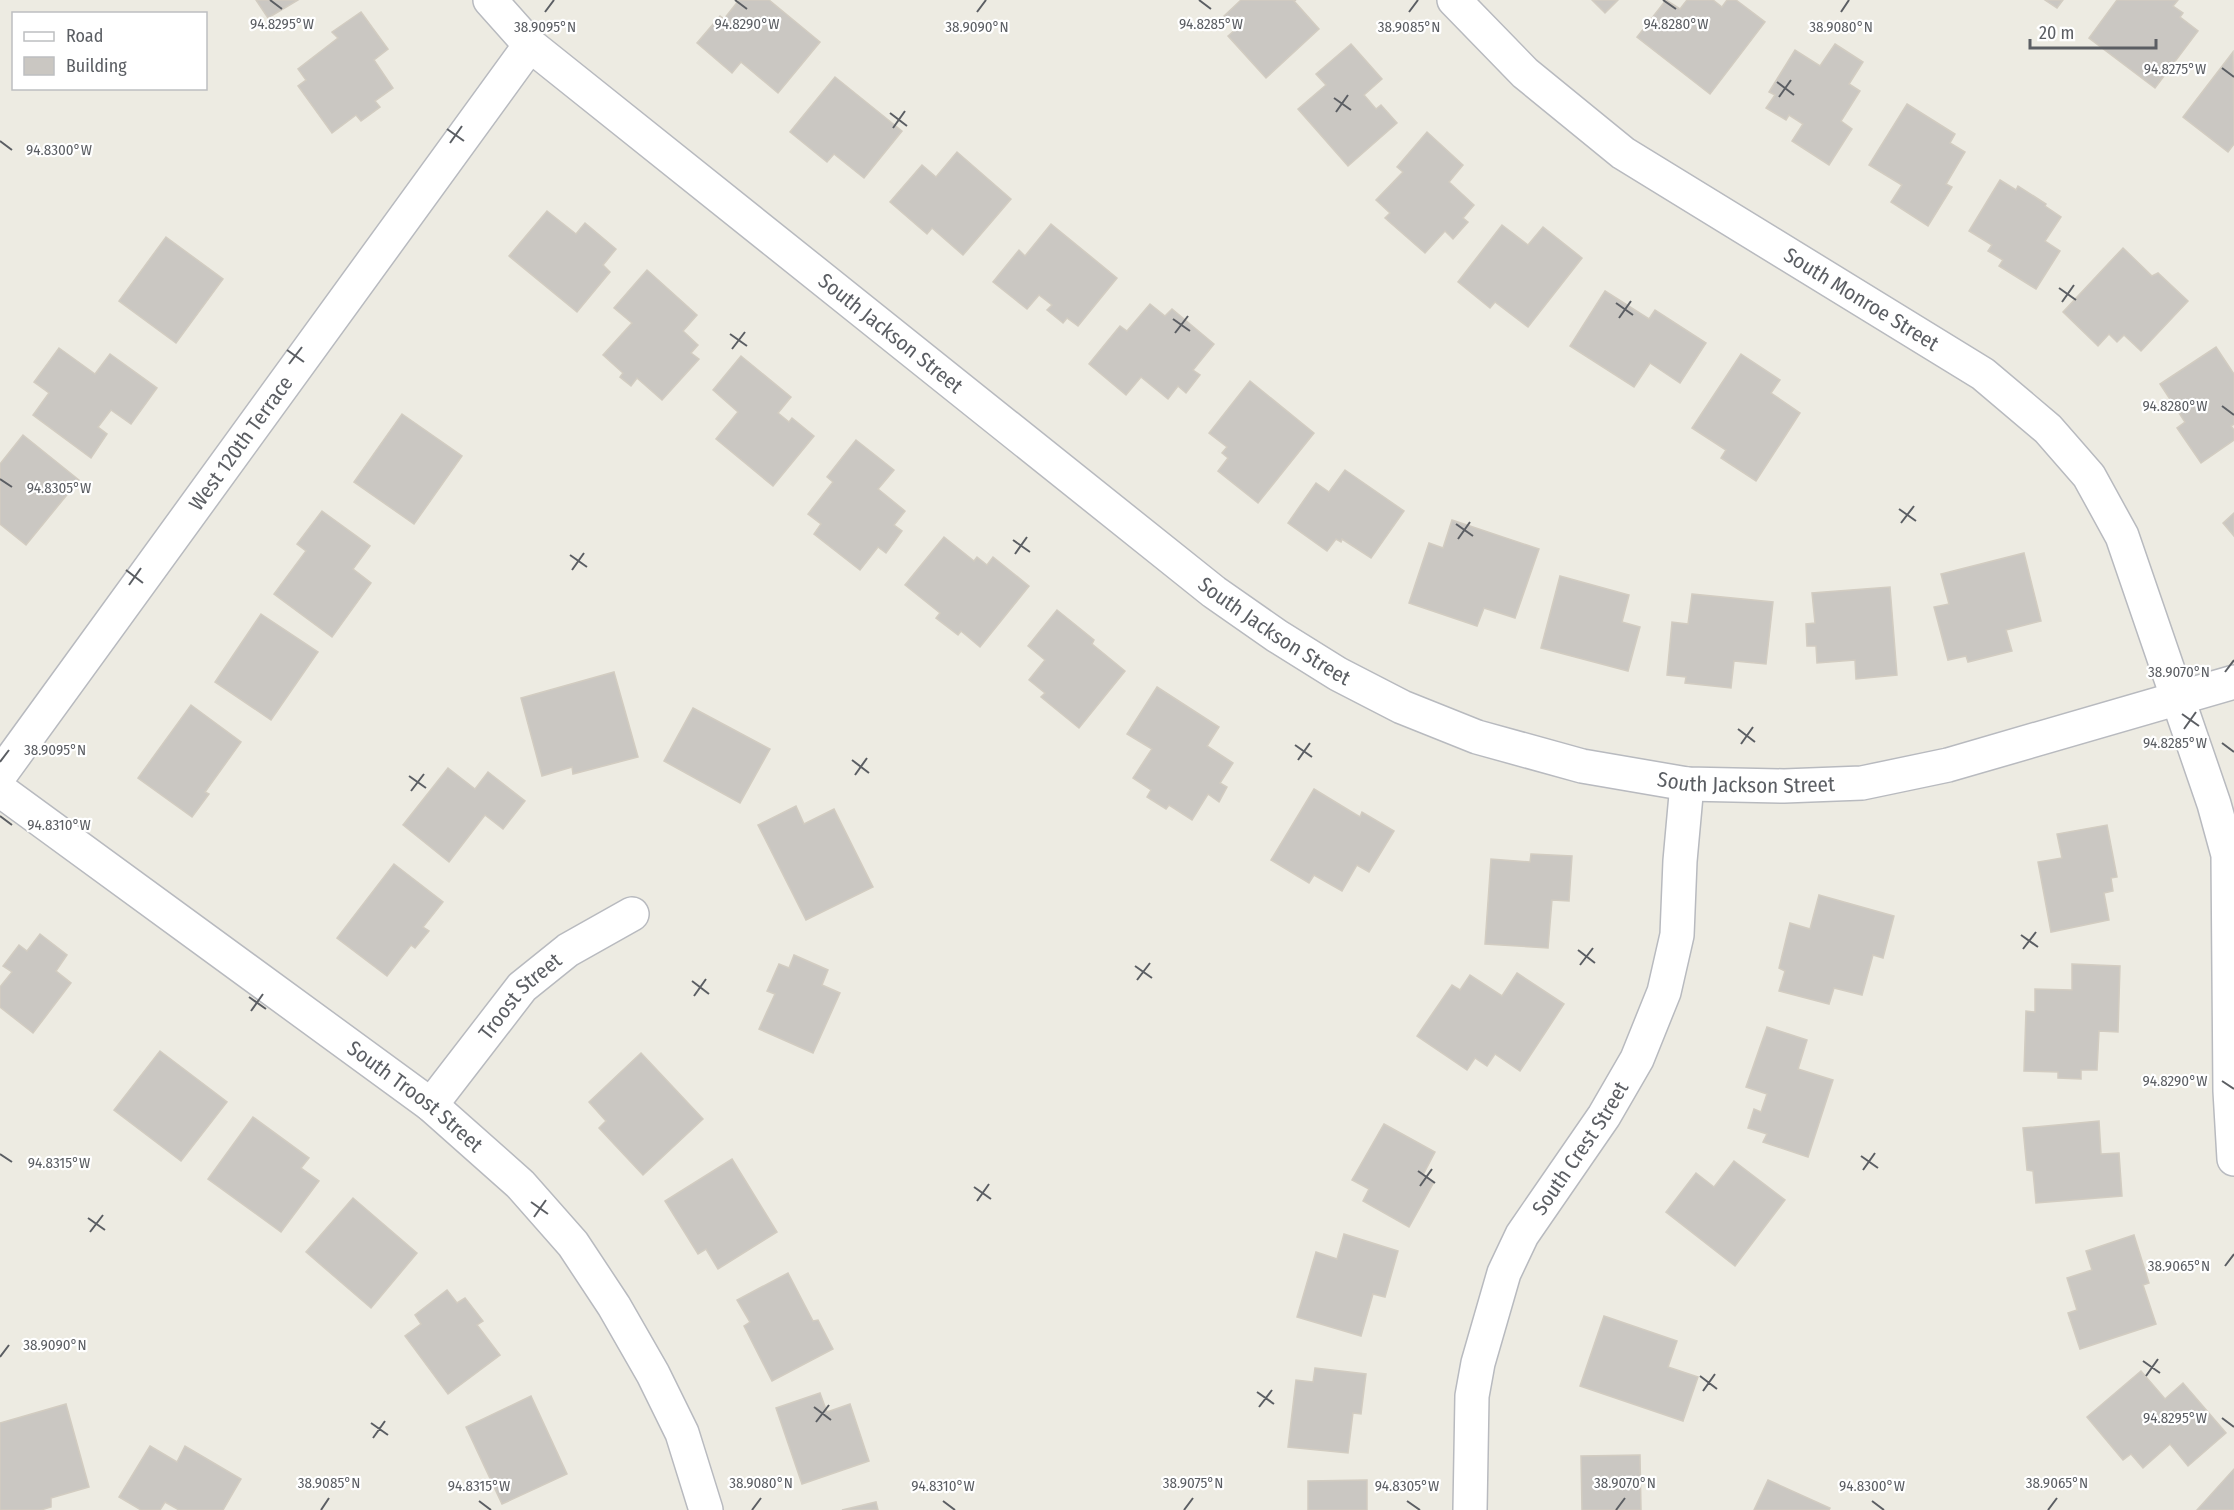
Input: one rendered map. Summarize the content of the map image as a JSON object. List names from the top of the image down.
{
  "streets": {
    "street": [
      "South Monroe Street",
      "South Jackson Street",
      "West 120th Terrace",
      "Troost Street",
      "South Troost Street",
      "South Crest Street"
    ]
  },
  "crossings": [
    ["South Monroe Street", "South Jackson Street"],
    ["South Jackson Street", "West 120th Terrace"],
    ["South Jackson Street", "South Crest Street"],
    ["Troost Street", "South Troost Street"]
  ],
  "legend": ["Road", "Building"],
  "scale_bar": "20 m",
  "coordinates": [
    "94.8295°W",
    "94.8290°W",
    "94.8285°W",
    "94.8280°W",
    "38.9085°N",
    "38.9095°N",
    "38.9090°N",
    "38.9080°N",
    "94.8275°W",
    "94.8300°W",
    "94.8305°W",
    "38.9070°N",
    "94.8310°W",
    "94.8315°W",
    "38.9065°N",
    "38.9075°N"
  ]
}
